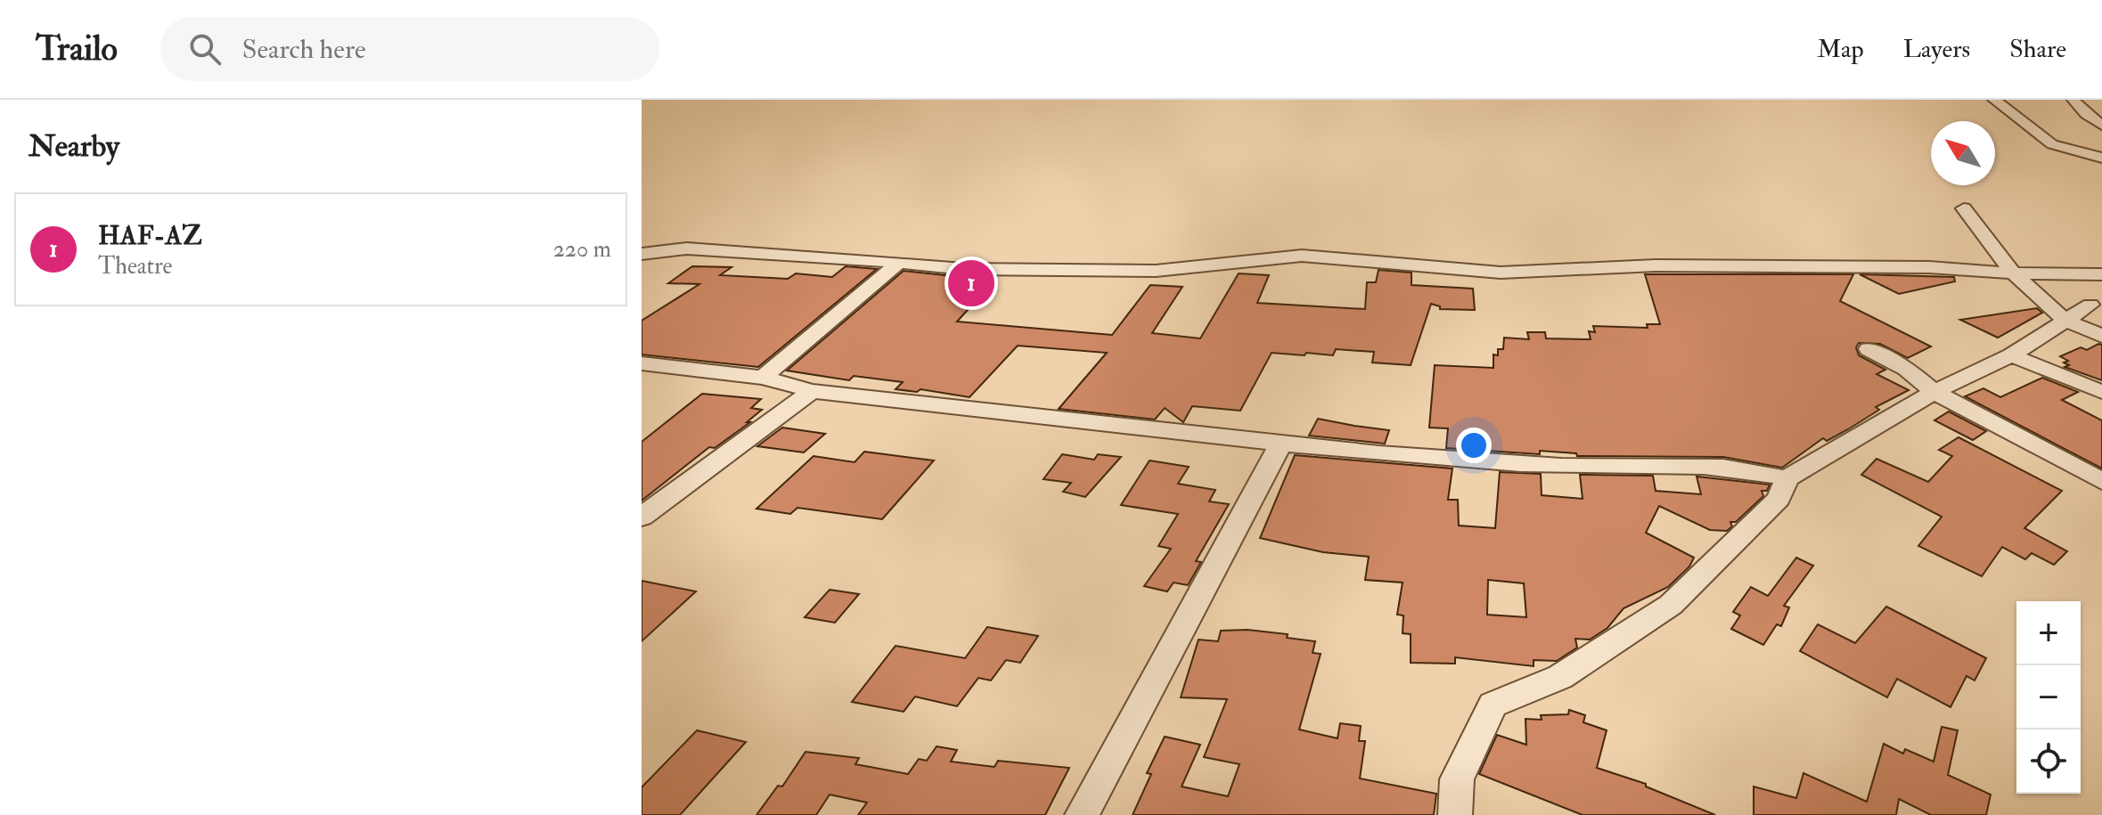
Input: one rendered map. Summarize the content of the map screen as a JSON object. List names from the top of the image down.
{
  "north": "top left",
  "page": {
    "header": "Trailo",
    "search": "Search here",
    "nav": ["Map", "Layers", "Share"],
    "heading": "Nearby",
    "list": [
      {
        "mark": "1",
        "name": "HAF-AZ",
        "note": "Theatre",
        "value": "220 m"
      }
    ],
    "pins": "1",
    "map_buttons": ["+", "−"]
  }
}
